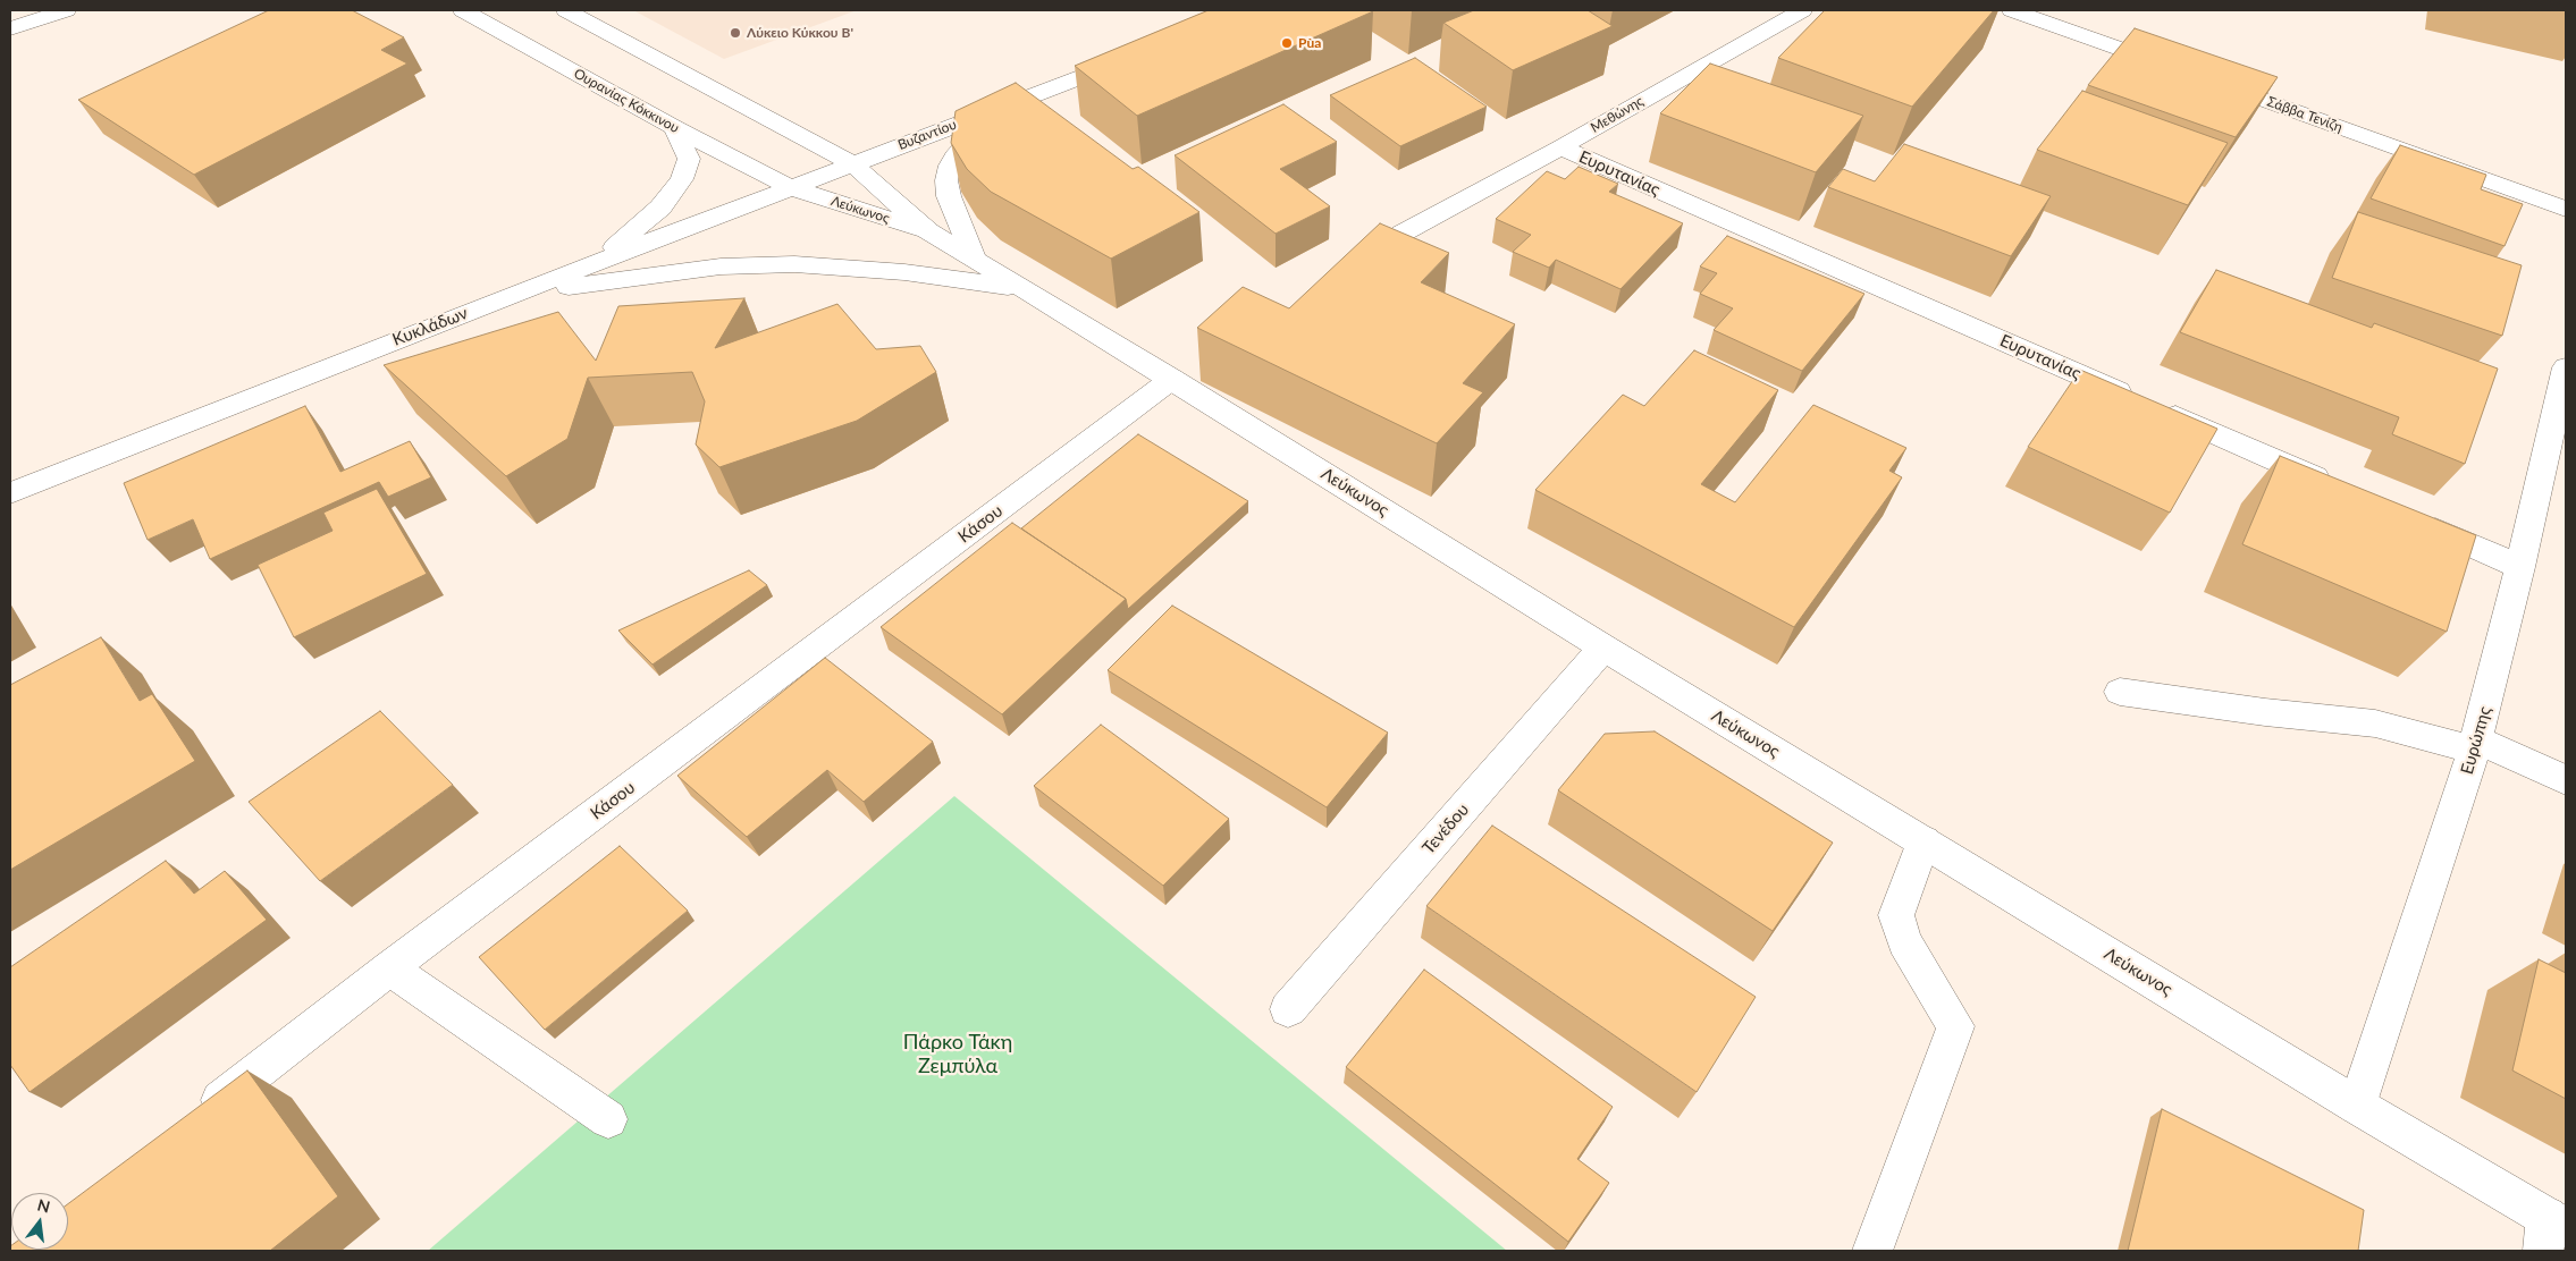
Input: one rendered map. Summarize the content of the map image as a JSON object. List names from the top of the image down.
{
  "streets": {
    "main road": [
      "Ουρανίας Κόκκινου",
      "Μεθώνης",
      "Σάββα Τενίζη",
      "Βυζαντίου",
      "Ευρυτανίας",
      "Λεύκωνος",
      "Κυκλάδων",
      "Κάσου",
      "Ευρώπης",
      "Τενέδου"
    ]
  },
  "crossings": [
    ["Ουρανίας Κόκκινου", "Λεύκωνος"],
    ["Ουρανίας Κόκκινου", "Κυκλάδων"],
    ["Μεθώνης", "Ευρυτανίας"],
    ["Βυζαντίου", "Λεύκωνος"],
    ["Βυζαντίου", "Κυκλάδων"],
    ["Λεύκωνος", "Κυκλάδων"],
    ["Λεύκωνος", "Κάσου"],
    ["Λεύκωνος", "Ευρώπης"],
    ["Λεύκωνος", "Τενέδου"]
  ],
  "parks": ["Πάρκο Τάκη Ζεμπύλα"],
  "places": ["Λύκειο Κύκκου Β'", "Pùa"],
  "north": "top"
}
